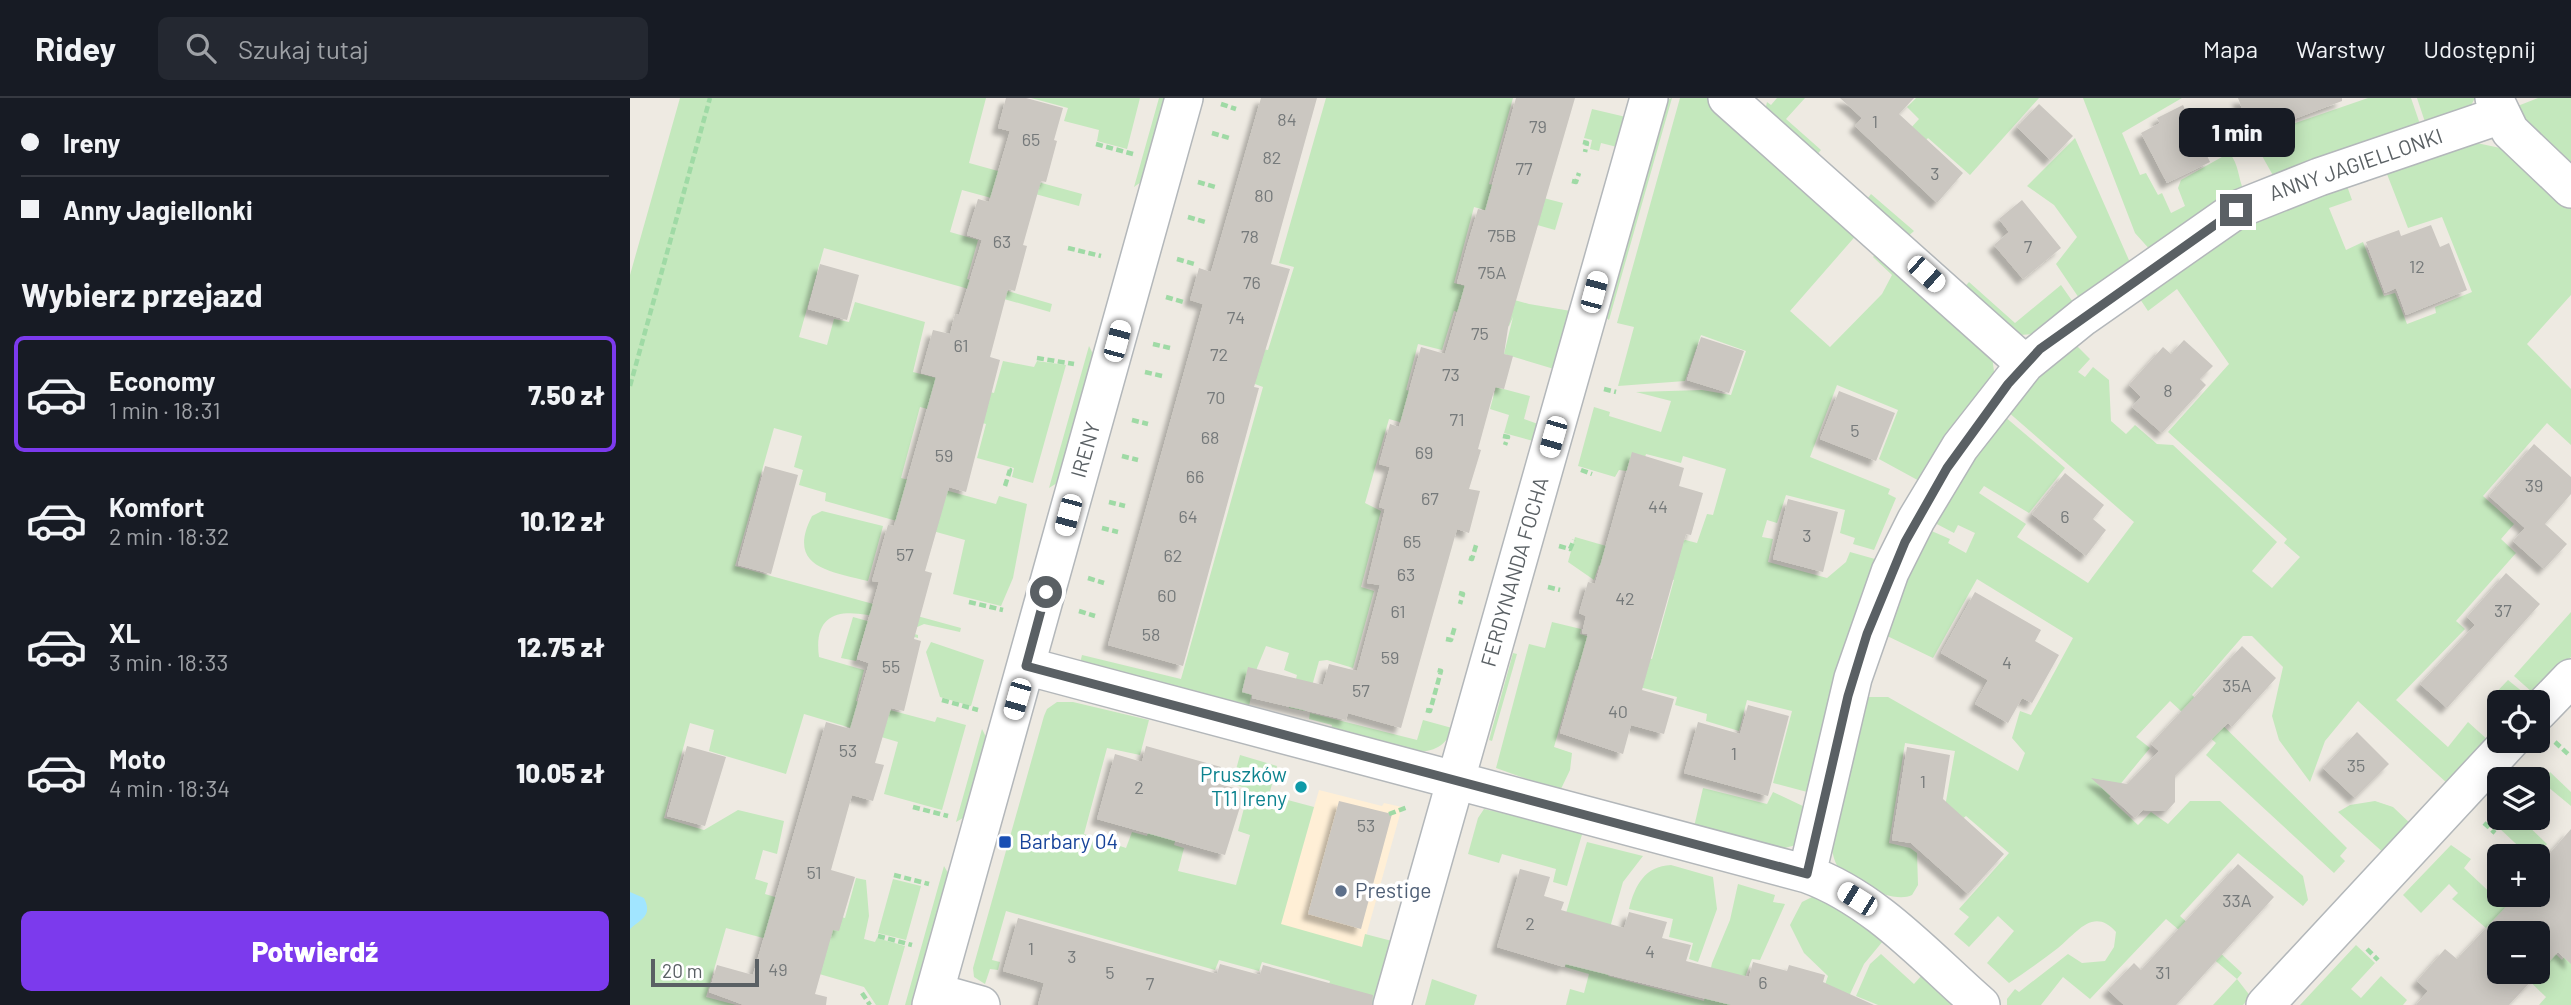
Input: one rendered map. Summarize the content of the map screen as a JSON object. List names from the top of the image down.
{
  "streets": {
    "street": ["ANNY JAGIELLONKI", "IRENY", "FERDYNANDA FOCHA"]
  },
  "places": {
    "other": ["Pruszków T11 Ireny", "Prestige"],
    "transit": ["Barbary 04"]
  },
  "house_numbers": [
    "84",
    "1",
    "79",
    "65",
    "82",
    "77",
    "3",
    "80",
    "75B",
    "78",
    "63",
    "7",
    "12",
    "75A",
    "76",
    "74",
    "75",
    "61",
    "72",
    "73",
    "8",
    "70",
    "71",
    "5",
    "68",
    "69",
    "59",
    "66",
    "39",
    "67",
    "44",
    "64",
    "6",
    "3",
    "65",
    "57",
    "62",
    "63",
    "60",
    "42",
    "37",
    "61",
    "58",
    "59",
    "4",
    "55",
    "35A",
    "57",
    "40",
    "53",
    "1",
    "35",
    "1",
    "2",
    "53",
    "51",
    "33A",
    "2",
    "1",
    "4",
    "3",
    "49",
    "5",
    "31",
    "6",
    "7"
  ],
  "scale_bar": "20 m",
  "page": {
    "header": "Ridey",
    "search": "Szukaj tutaj",
    "nav": ["Mapa", "Warstwy", "Udostępnij"],
    "banner": ["Ireny", "Anny Jagiellonki"],
    "bubble": "1 min",
    "heading": "Wybierz przejazd",
    "list": [
      {
        "name": "Economy",
        "note": "1 min · 18:31",
        "value": "7.50 zł"
      },
      {
        "name": "Komfort",
        "note": "2 min · 18:32",
        "value": "10.12 zł"
      },
      {
        "name": "XL",
        "note": "3 min · 18:33",
        "value": "12.75 zł"
      },
      {
        "name": "Moto",
        "note": "4 min · 18:34",
        "value": "10.05 zł"
      }
    ],
    "map_buttons": ["+", "−"],
    "buttons": "Potwierdź",
    "scale": "20 m"
  }
}
